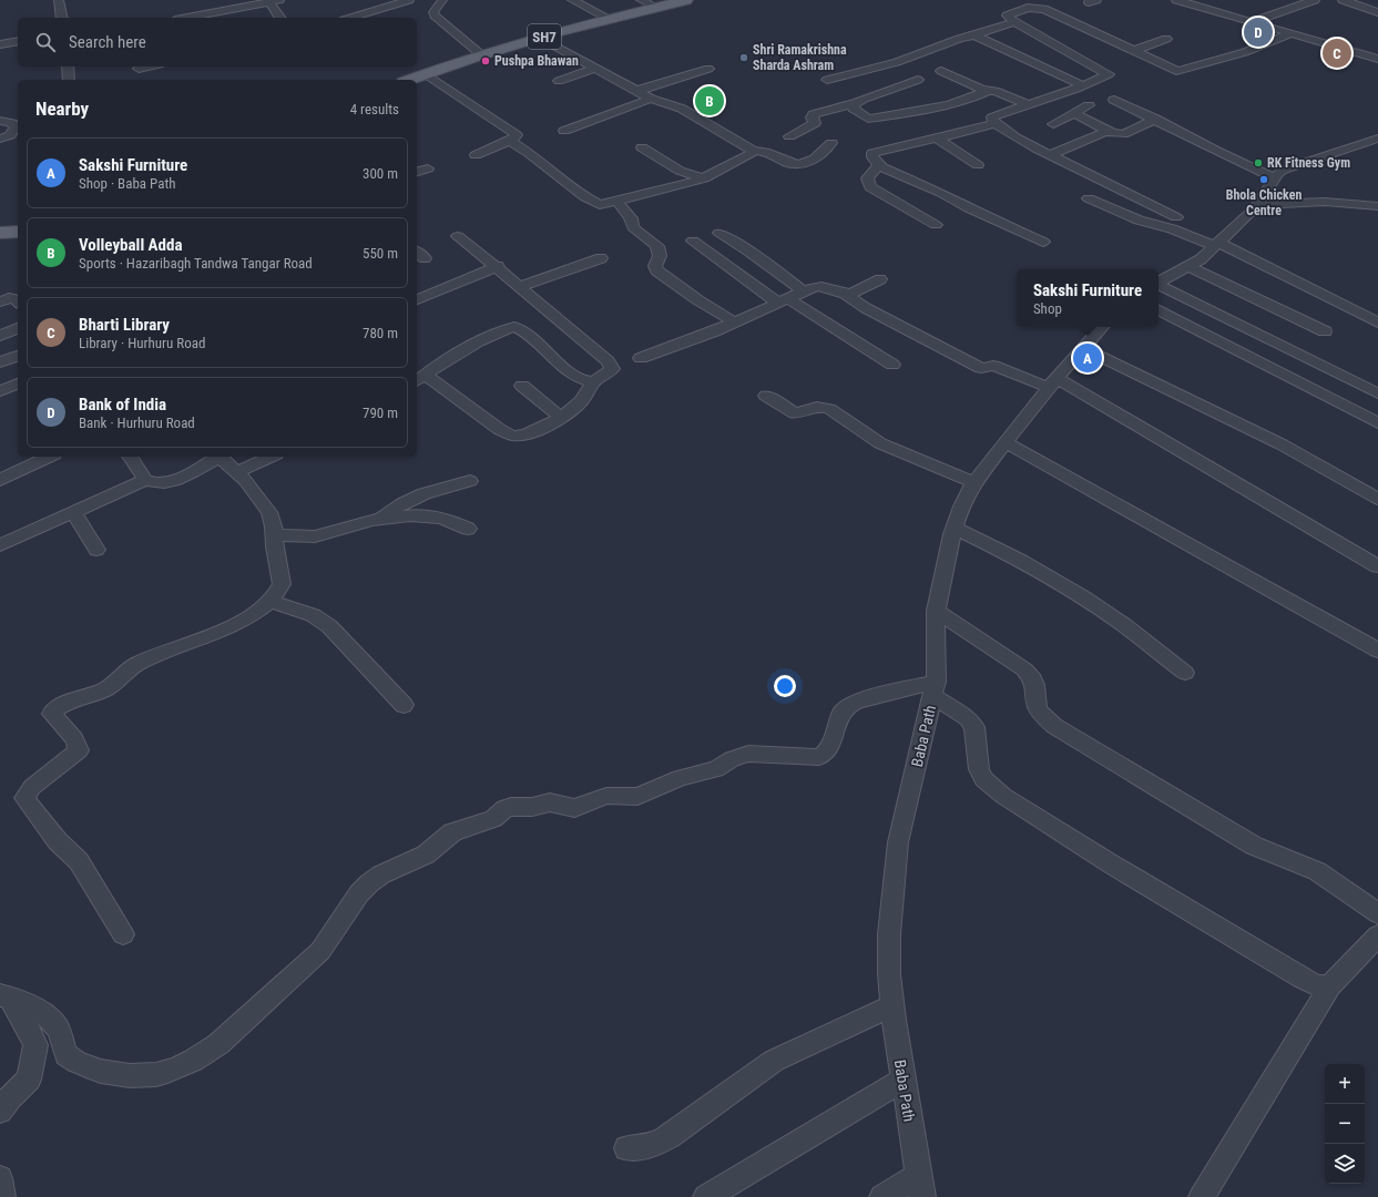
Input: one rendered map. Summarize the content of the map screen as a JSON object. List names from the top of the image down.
{
  "streets": {
    "main road": ["SH7"],
    "street": ["Baba Path"]
  },
  "places": [
    "Shri Ramakrishna Sharda Ashram",
    "Pushpa Bhawan",
    "RK Fitness Gym",
    "Bhola Chicken Centre"
  ],
  "page": {
    "pins": [
      "D",
      "C",
      "B",
      "A"
    ],
    "search": "Search here",
    "heading": ["Nearby", "4 results"],
    "list": [
      {
        "mark": "A",
        "name": "Sakshi Furniture",
        "note": "Shop · Baba Path",
        "value": "300 m"
      },
      {
        "mark": "B",
        "name": "Volleyball Adda",
        "note": "Sports · Hazaribagh Tandwa Tangar Road",
        "value": "550 m"
      },
      {
        "mark": "C",
        "name": "Bharti Library",
        "note": "Library · Hurhuru Road",
        "value": "780 m"
      },
      {
        "mark": "D",
        "name": "Bank of India",
        "note": "Bank · Hurhuru Road",
        "value": "790 m"
      }
    ],
    "popup": ["Sakshi Furniture", "Shop"],
    "map_buttons": ["+", "−"]
  }
}
